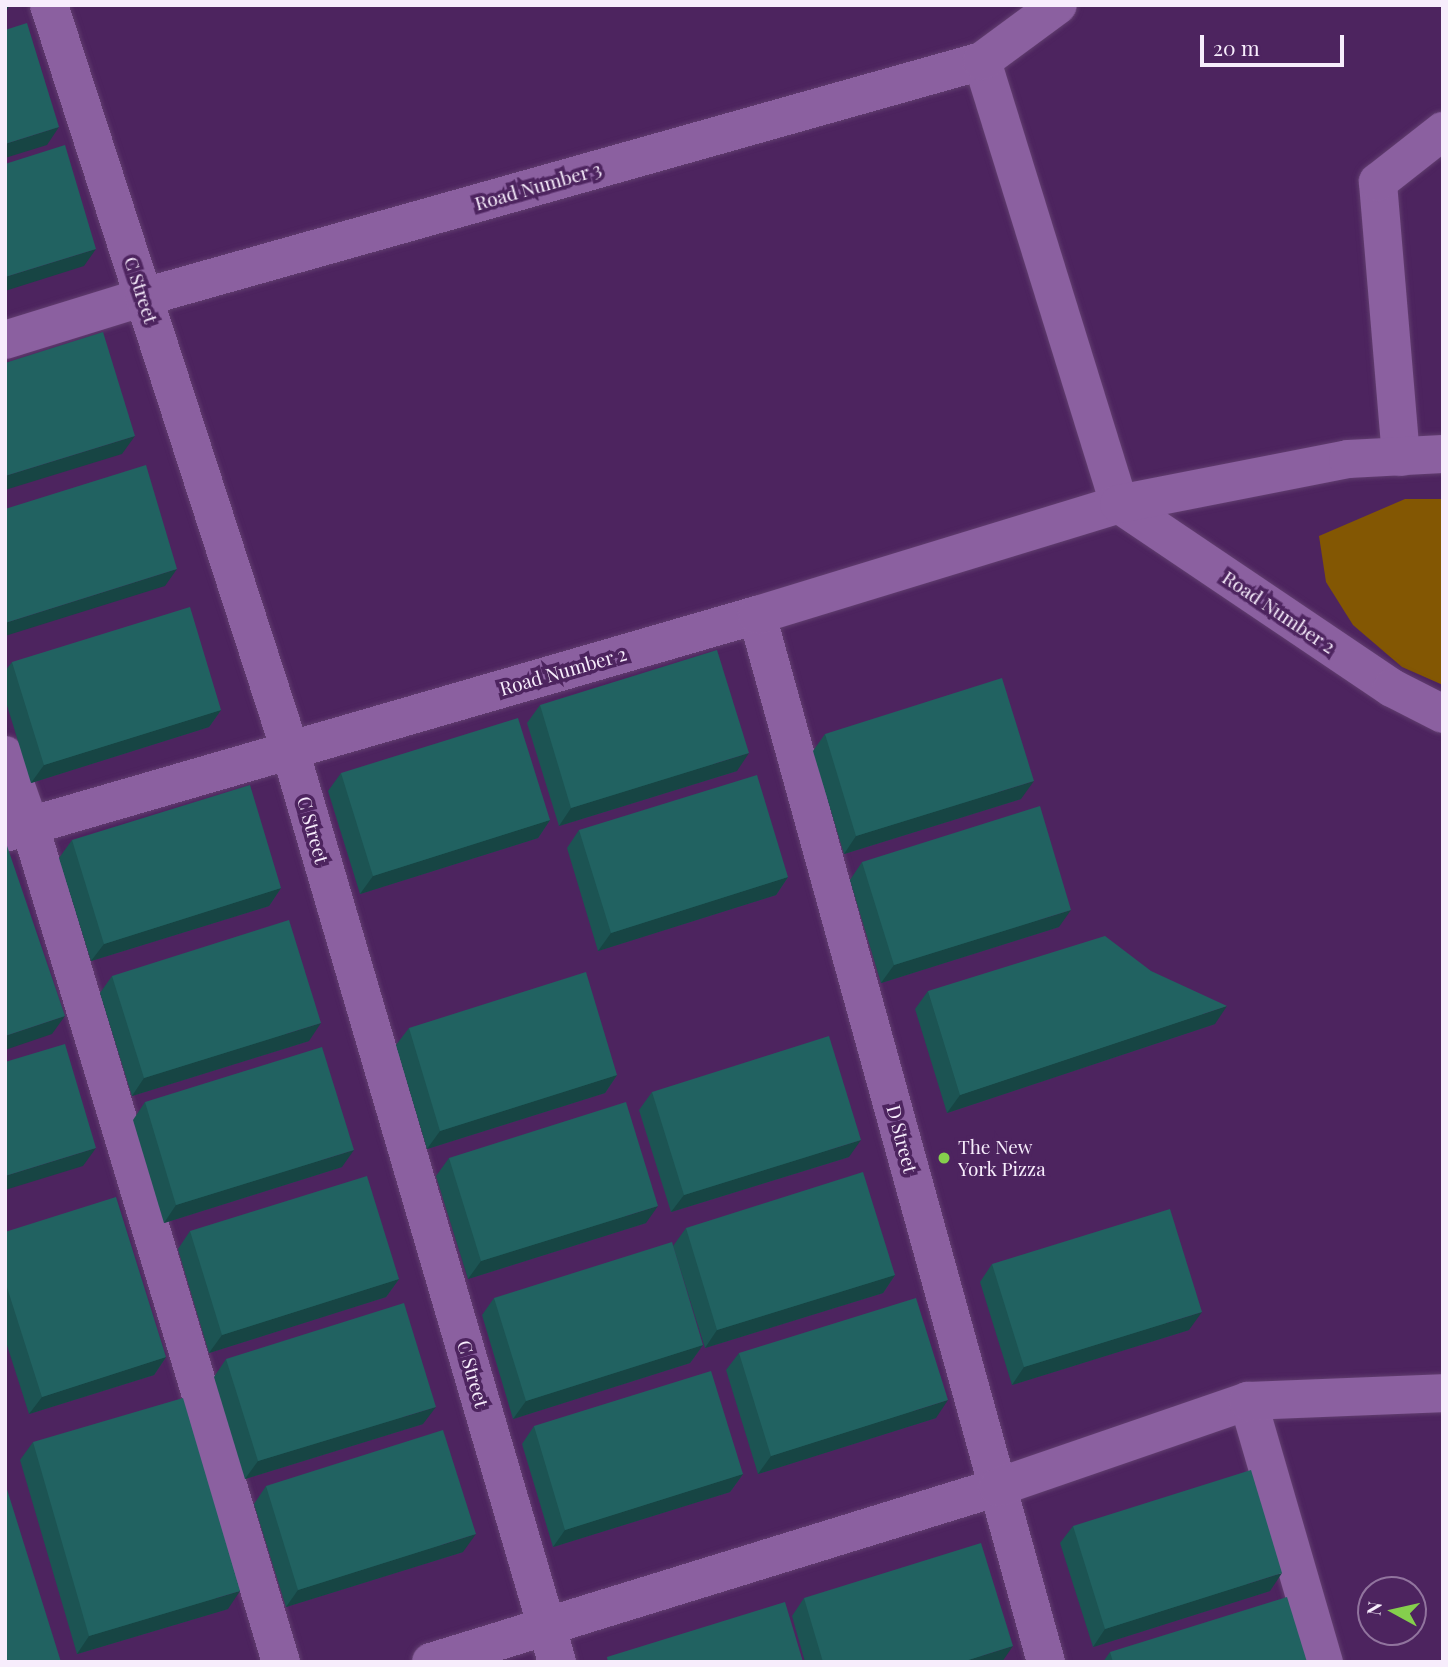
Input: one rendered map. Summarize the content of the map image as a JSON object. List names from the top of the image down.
{
  "streets": {
    "street": [
      "Road Number 3",
      "C Street",
      "Road Number 2",
      "D Street"
    ]
  },
  "crossings": [
    ["Road Number 3", "C Street"],
    ["C Street", "Road Number 2"],
    ["Road Number 2", "D Street"]
  ],
  "places": ["The New York Pizza"],
  "scale_bar": "20 m",
  "north": "left"
}
